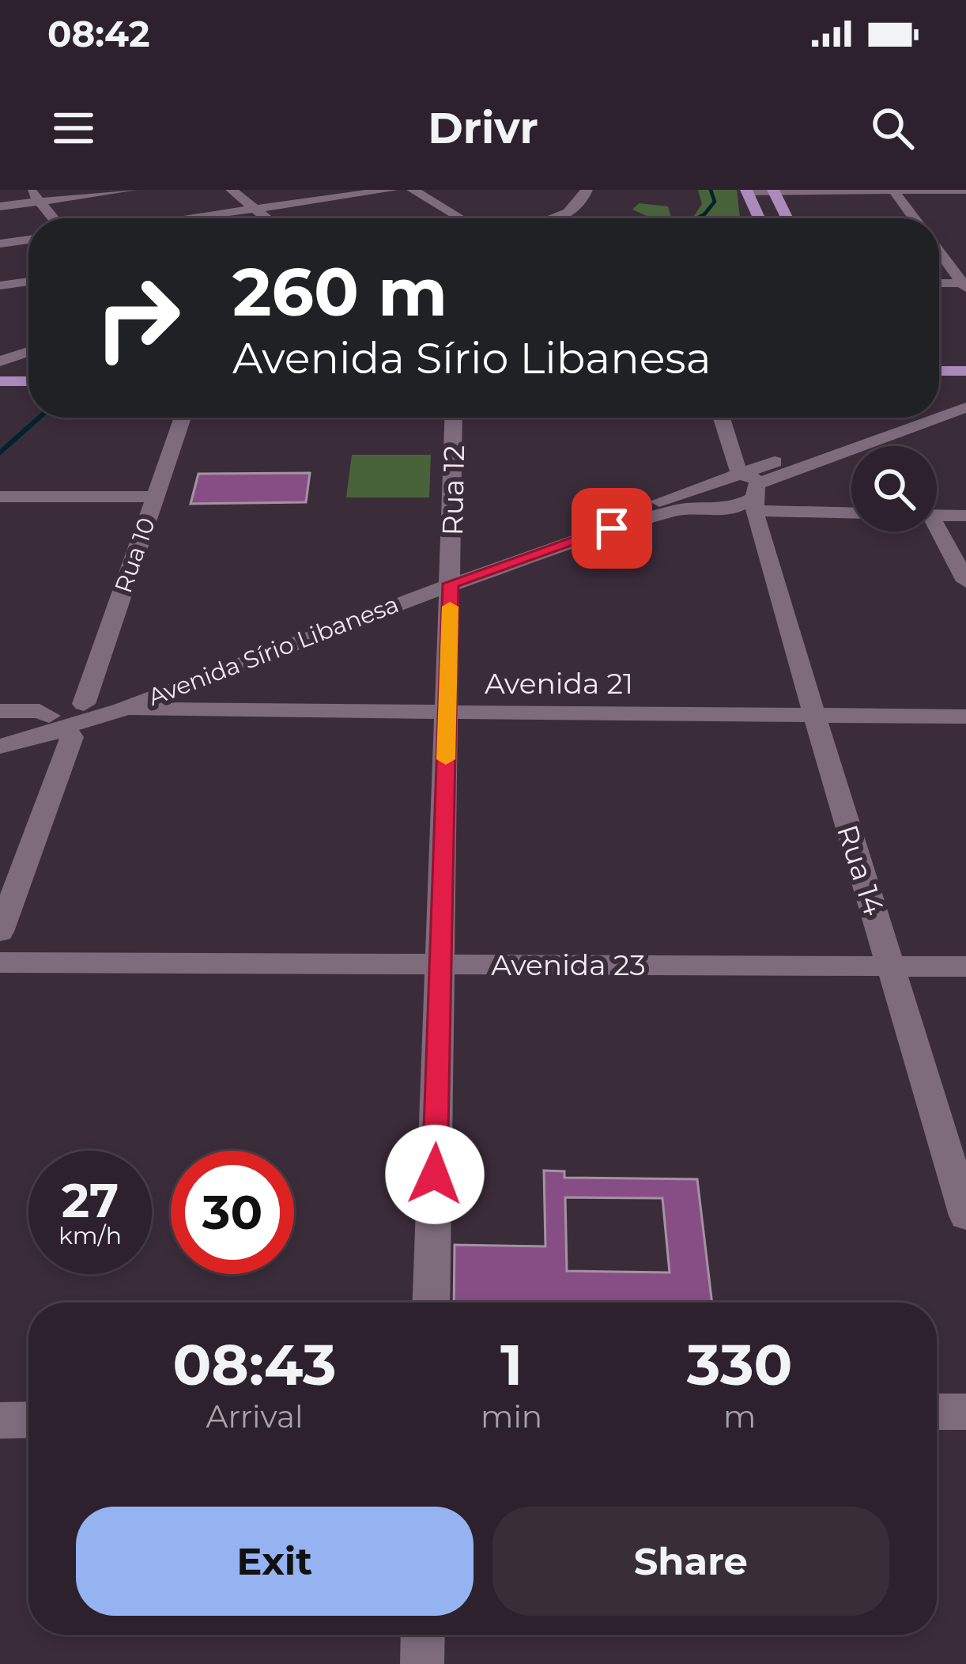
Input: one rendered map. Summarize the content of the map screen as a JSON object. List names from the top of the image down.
{
  "streets": {
    "street": [
      "Rua 12",
      "Rua 10",
      "Avenida Sírio Libanesa",
      "Avenida 21",
      "Rua 14",
      "Avenida 23"
    ]
  },
  "crossings": [
    ["Rua 12", "Avenida Sírio Libanesa"],
    ["Rua 12", "Avenida 21"],
    ["Rua 12", "Avenida 23"],
    ["Rua 10", "Avenida Sírio Libanesa"],
    ["Avenida Sírio Libanesa", "Avenida 21"],
    ["Avenida Sírio Libanesa", "Rua 14"],
    ["Avenida 21", "Rua 14"],
    ["Rua 14", "Avenida 23"]
  ],
  "page": {
    "status": "08:42",
    "header": "Drivr",
    "turn": ["260 m", "Avenida Sírio Libanesa"],
    "speed": "27 km/h",
    "limit": "30",
    "eta": [
      "08:43",
      "Arrival",
      "1",
      "min",
      "330",
      "m"
    ],
    "buttons": ["Exit", "Share"]
  }
}
